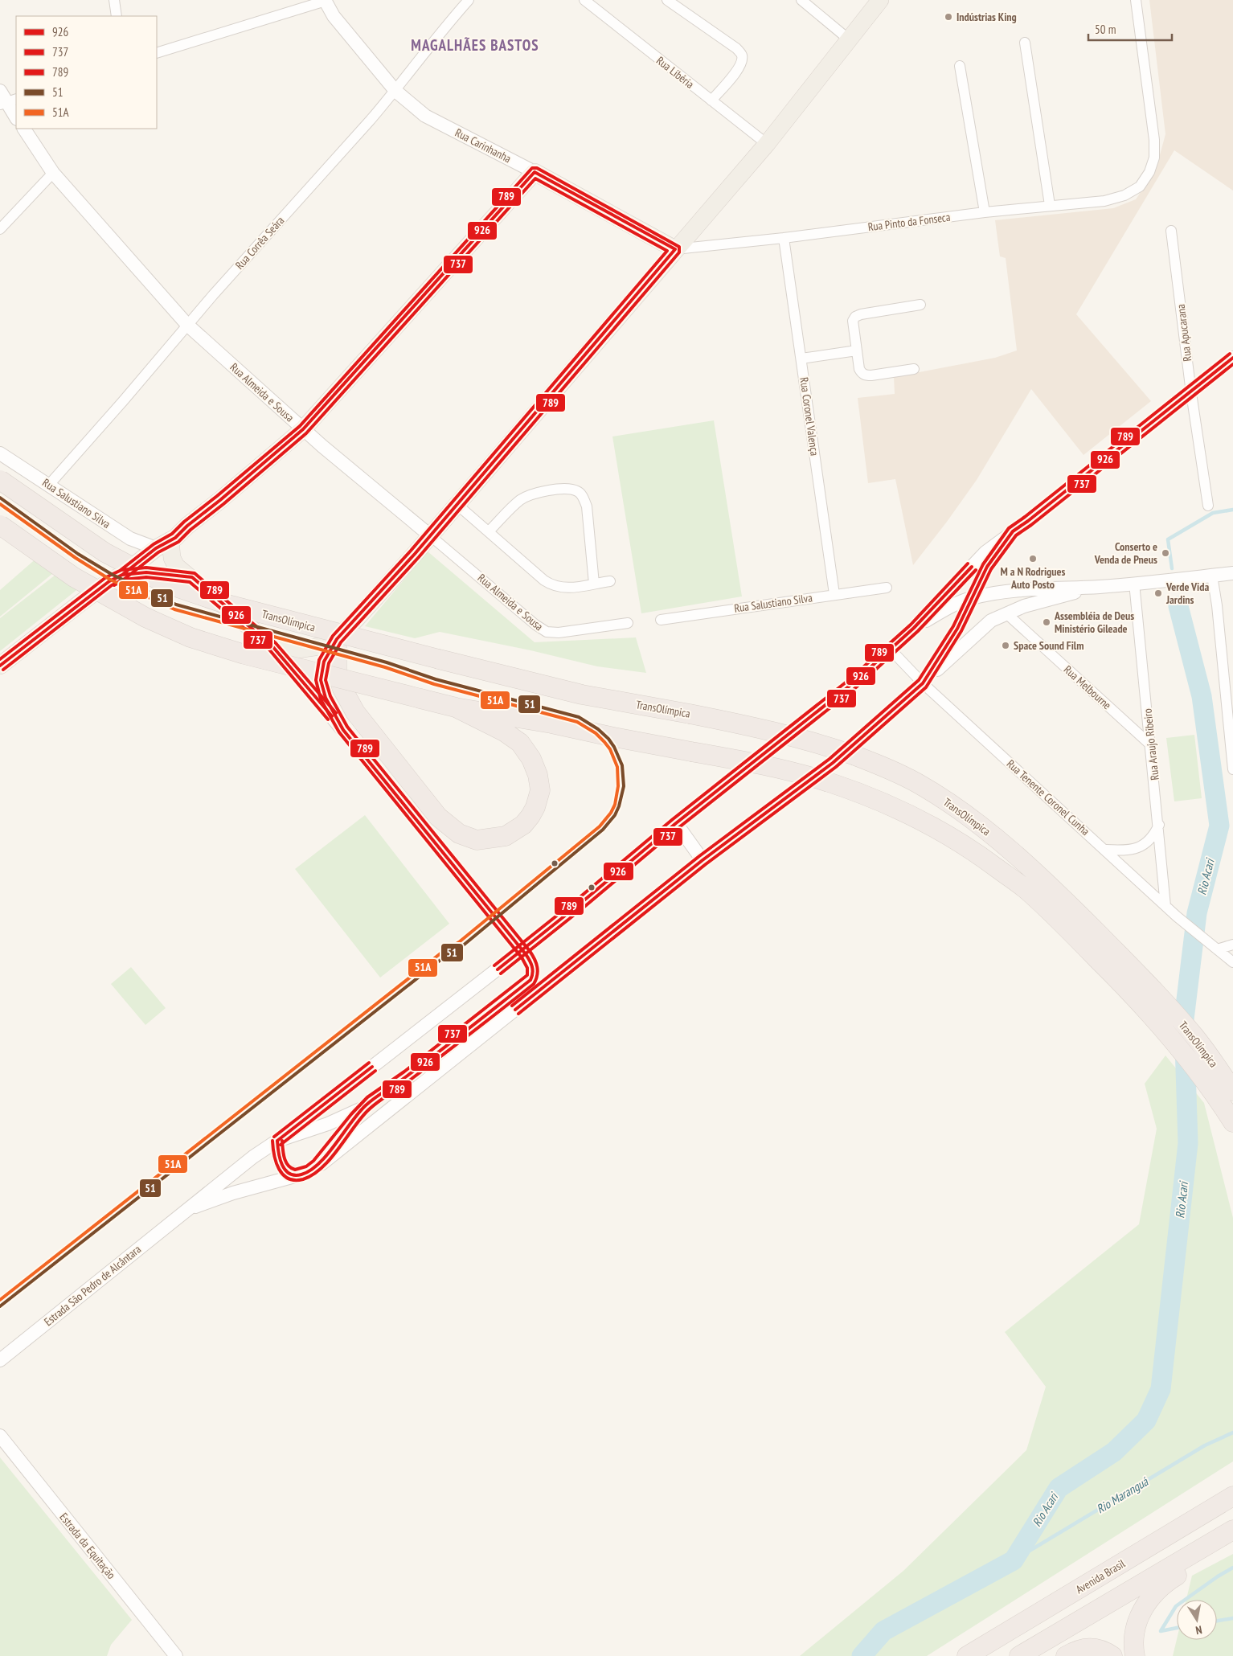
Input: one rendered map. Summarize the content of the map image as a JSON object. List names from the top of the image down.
{
  "streets": {
    "highway": ["TransOlímpica", "Avenida Brasil"],
    "main road": ["Rua Carinhanha"],
    "street": [
      "Rua Libéria",
      "Rua Pinto da Fonseca",
      "Rua Corrêa Seára",
      "Rua Apucarana",
      "Rua Almeida e Sousa",
      "Rua Coronel Valença",
      "Rua Salustiano Silva",
      "Rua Melbourne",
      "Rua Araujo Ribeiro",
      "Rua Tenente Coronel Cunha",
      "Estrada São Pedro de Alcântara",
      "Estrada da Equitação"
    ]
  },
  "crossings": [
    ["Rua Carinhanha", "Rua Pinto da Fonseca"],
    ["Rua Carinhanha", "Rua Corrêa Seára"],
    ["Rua Pinto da Fonseca", "Rua Coronel Valença"],
    ["Rua Corrêa Seára", "Rua Almeida e Sousa"],
    ["Rua Corrêa Seára", "Rua Salustiano Silva"],
    ["Rua Apucarana", "Estrada São Pedro de Alcântara"],
    ["Rua Coronel Valença", "Rua Salustiano Silva"],
    ["Rua Melbourne", "Rua Araujo Ribeiro"],
    ["Rua Araujo Ribeiro", "Rua Tenente Coronel Cunha"],
    ["Rua Tenente Coronel Cunha", "Estrada São Pedro de Alcântara"]
  ],
  "districts": ["MAGALHÃES BASTOS"],
  "water": ["Rio Acari", "Rio Maranguá"],
  "places": [
    "Indústrias King",
    "Conserto e Venda de Pneus",
    "M a N Rodrigues Auto Posto",
    "Verde Vida Jardins",
    "Assembléia de Deus Ministério Gileade",
    "Space Sound Film"
  ],
  "lines": [
    "transit line 789",
    "transit line 926",
    "transit line 737",
    "transit line 51",
    "transit line 51A"
  ],
  "legend": [
    "926",
    "737",
    "789",
    "51",
    "51A"
  ],
  "scale_bar": "50 m",
  "north": "bottom"
}
